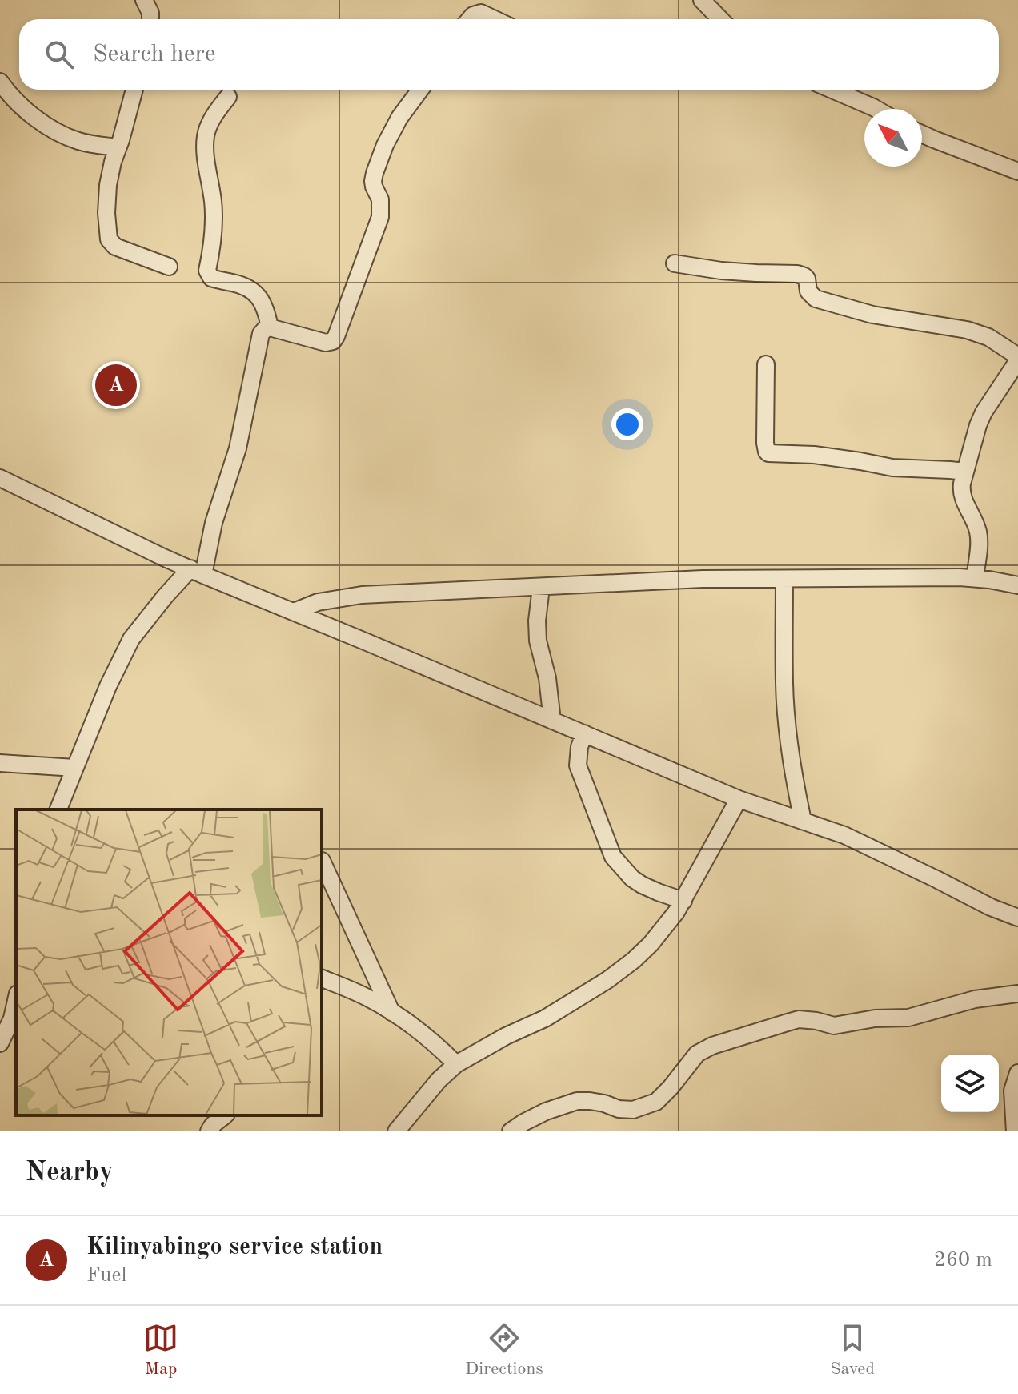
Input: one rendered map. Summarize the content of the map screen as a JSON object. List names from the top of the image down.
{
  "north": "top left",
  "page": {
    "search": "Search here",
    "pins": "A",
    "heading": "Nearby",
    "list": [
      {
        "mark": "A",
        "name": "Kilinyabingo service station",
        "note": "Fuel",
        "value": "260 m"
      }
    ],
    "nav": ["Map", "Directions", "Saved"]
  }
}
